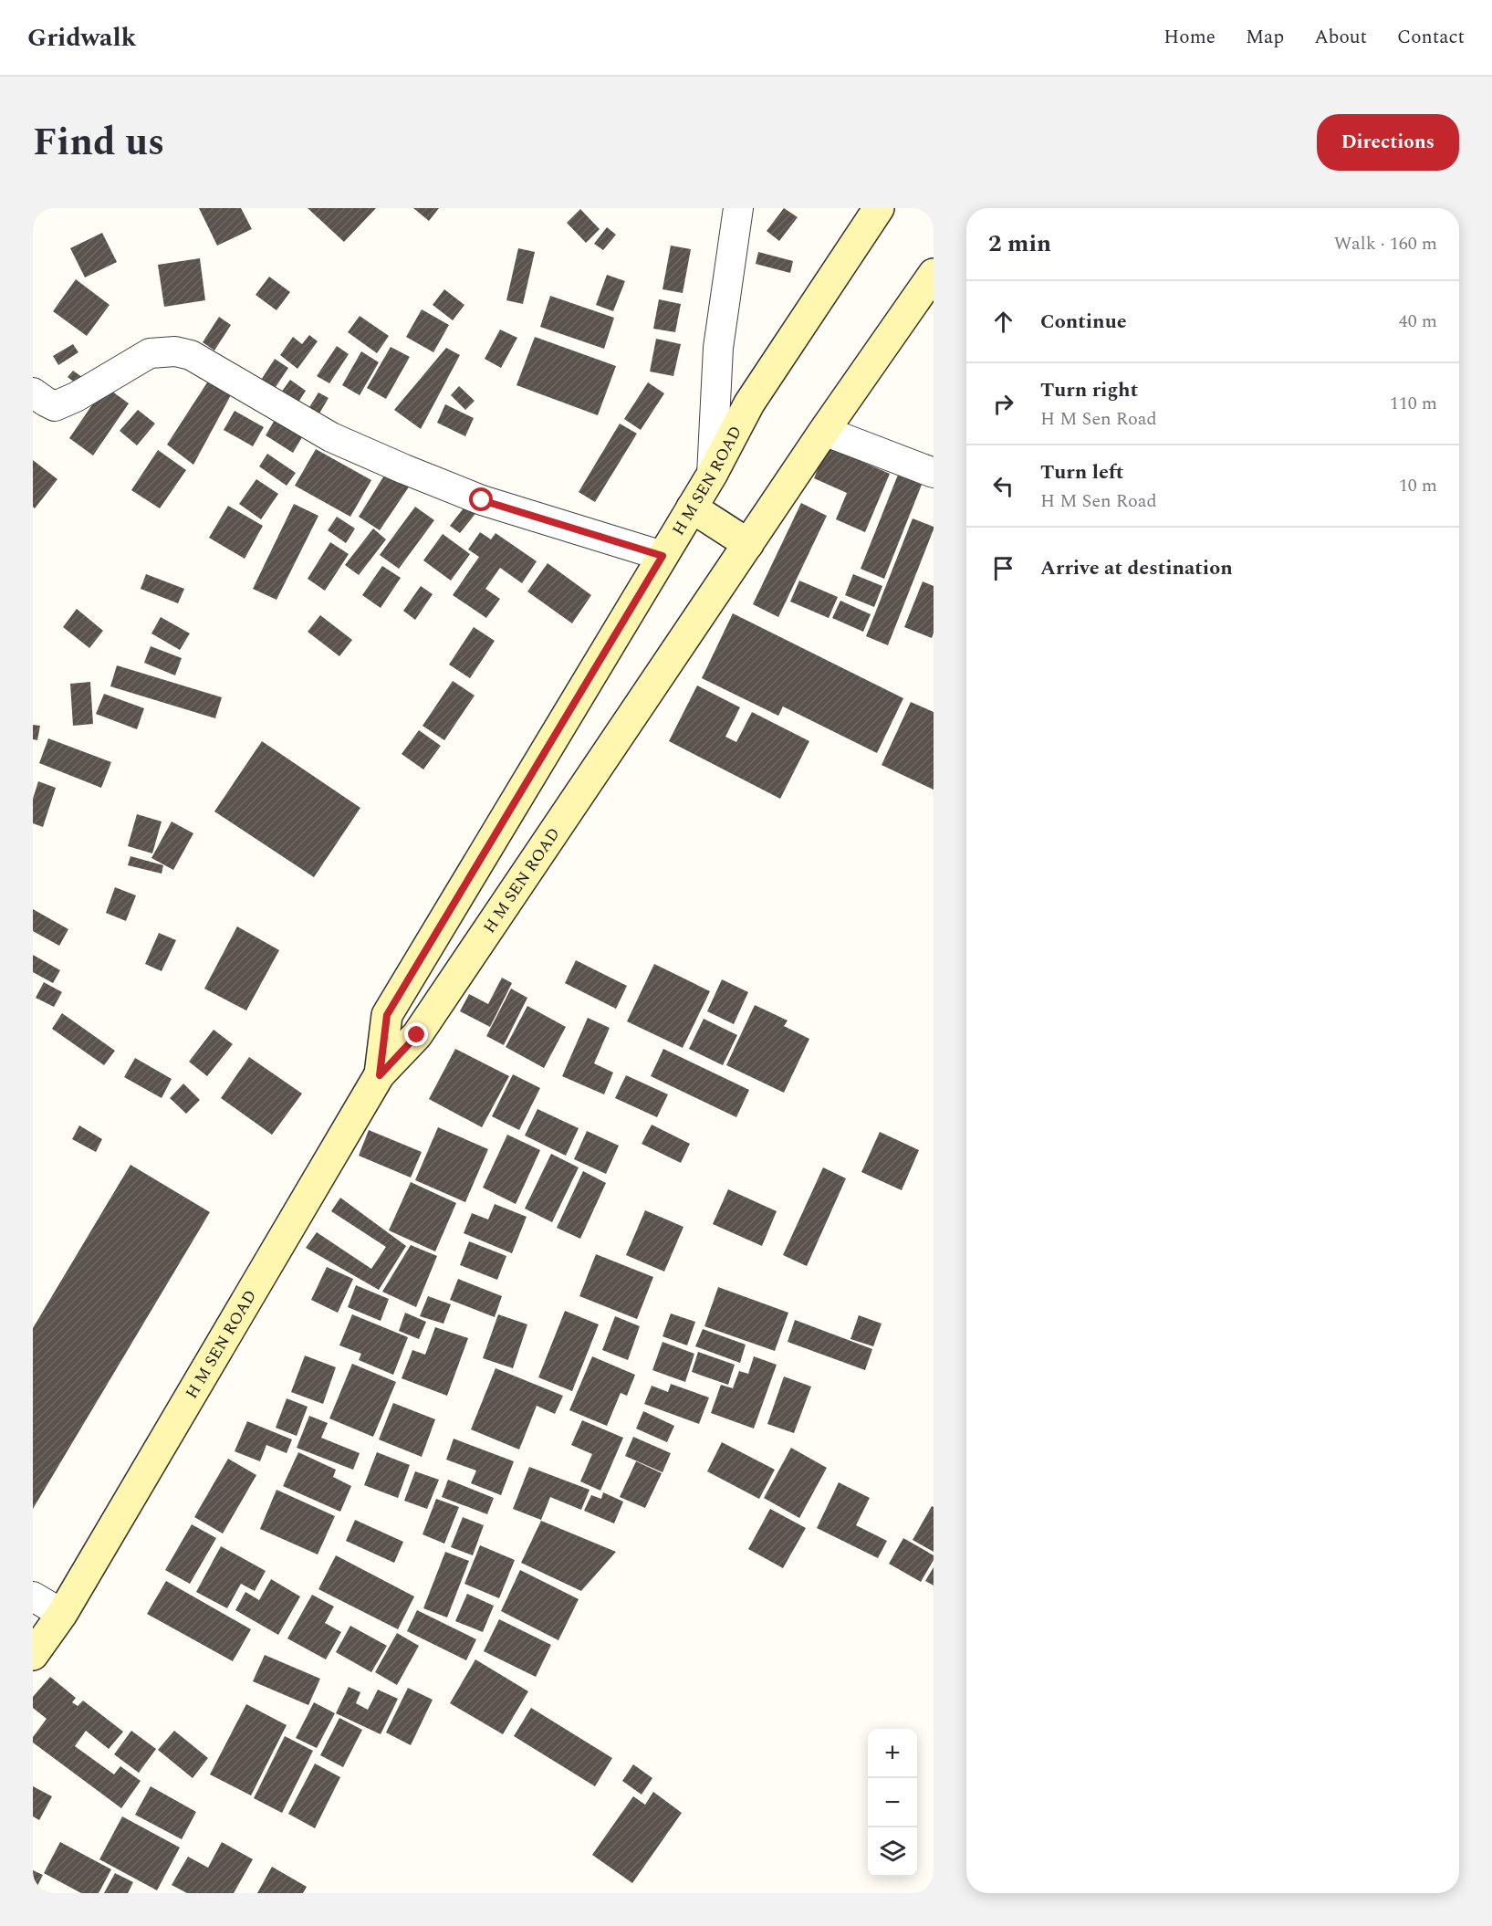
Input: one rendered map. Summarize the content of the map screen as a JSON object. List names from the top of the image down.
{
  "streets": {
    "main road": ["H M SEN ROAD"]
  },
  "page": {
    "header": "Gridwalk",
    "nav": [
      "Home",
      "Map",
      "About",
      "Contact"
    ],
    "title": "Find us",
    "buttons": "Directions",
    "heading": ["2 min", "Walk · 160 m"],
    "list": [
      ["Continue", "40 m"],
      ["Turn right", "H M Sen Road", "110 m"],
      ["Turn left", "H M Sen Road", "10 m"],
      "Arrive at destination"
    ],
    "map_buttons": ["+", "−"]
  }
}
